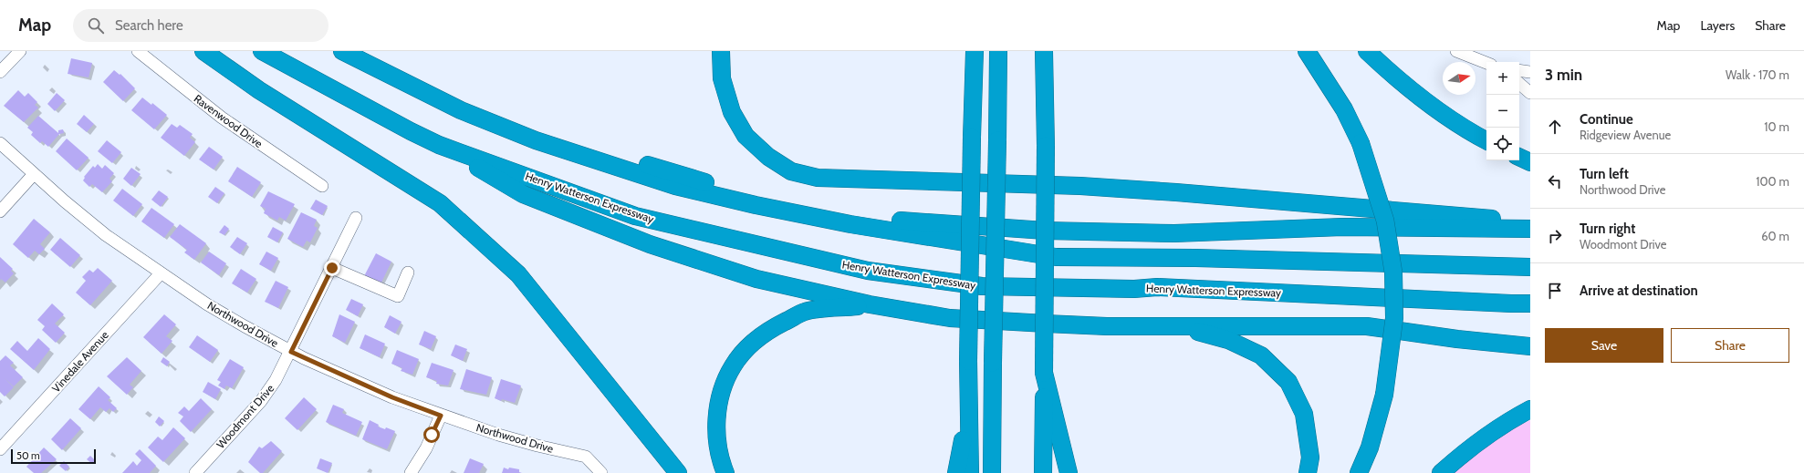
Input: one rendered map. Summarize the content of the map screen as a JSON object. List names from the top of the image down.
{
  "streets": {
    "highway": ["Henry Watterson Expressway"],
    "street": [
      "Ravenwood Drive",
      "Northwood Drive",
      "Vinedale Avenue",
      "Woodmont Drive"
    ]
  },
  "crossings": [
    ["Northwood Drive", "Vinedale Avenue"],
    ["Northwood Drive", "Woodmont Drive"]
  ],
  "scale_bar": "50 m",
  "north": "right",
  "page": {
    "header": "Map",
    "search": "Search here",
    "nav": ["Map", "Layers", "Share"],
    "heading": ["3 min", "Walk · 170 m"],
    "map_buttons": ["+", "−"],
    "list": [
      ["Continue", "Ridgeview Avenue", "10 m"],
      ["Turn left", "Northwood Drive", "100 m"],
      ["Turn right", "Woodmont Drive", "60 m"],
      "Arrive at destination"
    ],
    "buttons": ["Save", "Share"],
    "scale": "50 m"
  }
}
